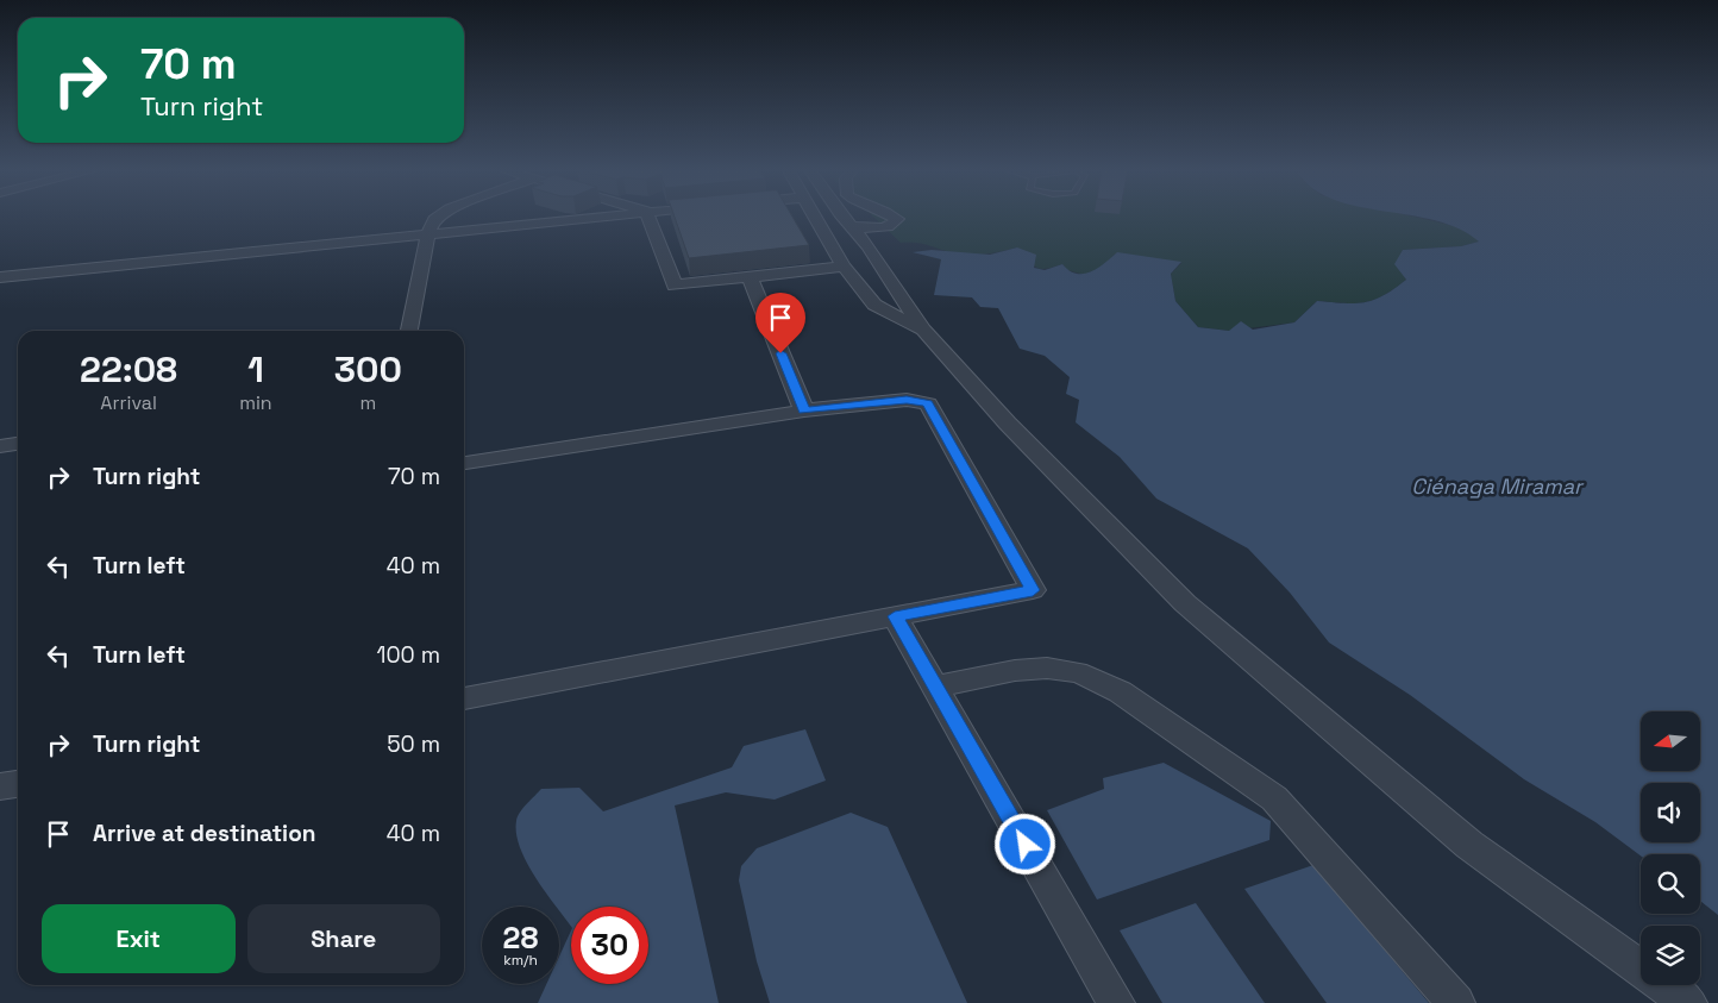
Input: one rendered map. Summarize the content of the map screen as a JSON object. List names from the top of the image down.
{
  "water": ["Ciénaga Miramar"],
  "north": "left",
  "page": {
    "turn": ["70 m", "Turn right"],
    "eta": [
      "22:08",
      "Arrival",
      "1",
      "min",
      "300",
      "m"
    ],
    "list": [
      {
        "name": "Turn right",
        "value": "70 m"
      },
      {
        "name": "Turn left",
        "value": "40 m"
      },
      {
        "name": "Turn left",
        "value": "100 m"
      },
      {
        "name": "Turn right",
        "value": "50 m"
      },
      {
        "name": "Arrive at destination",
        "value": "40 m"
      }
    ],
    "buttons": ["Exit", "Share"],
    "speed": "28 km/h",
    "limit": "30"
  }
}
